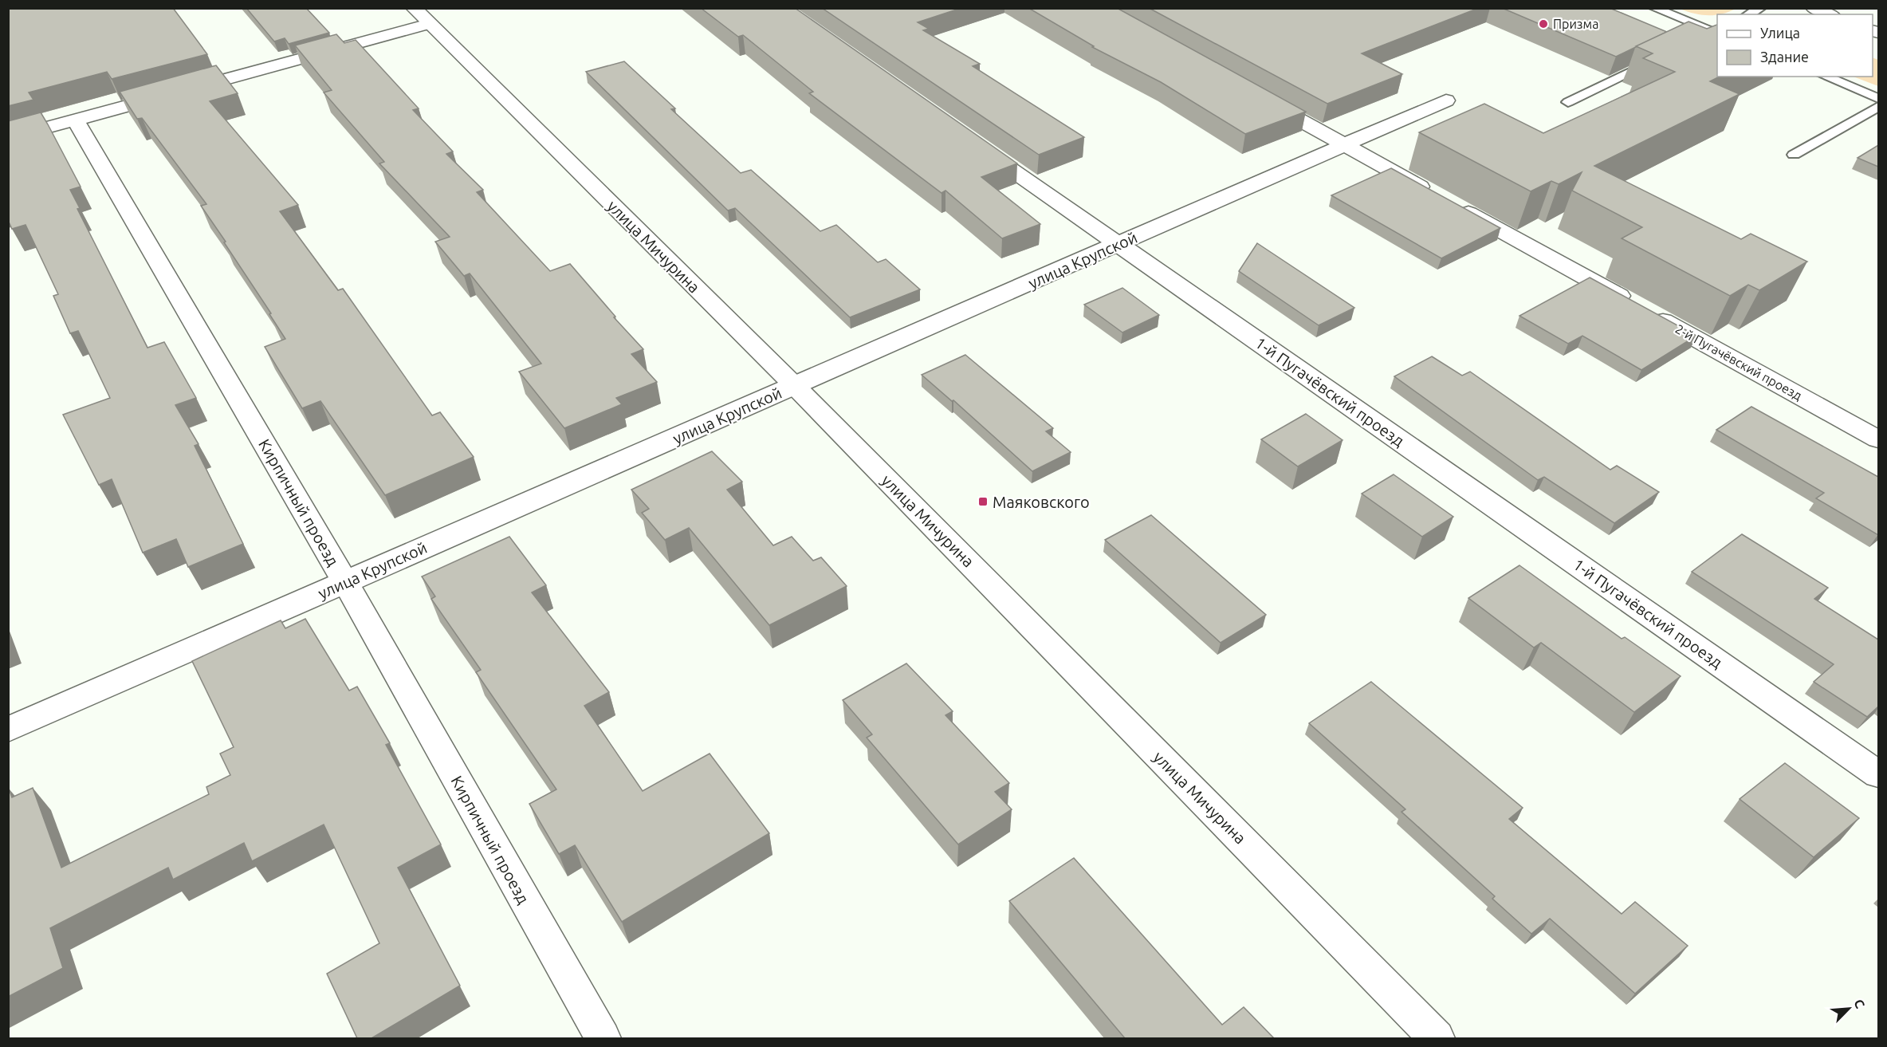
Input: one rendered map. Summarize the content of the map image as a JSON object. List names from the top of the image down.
{
  "streets": {
    "street": [
      "улица Мичурина",
      "улица Крупской",
      "2-й Пугачёвский проезд",
      "1-й Пугачёвский проезд",
      "Кирпичный проезд"
    ]
  },
  "crossings": [
    ["улица Мичурина", "улица Крупской"],
    ["улица Крупской", "2-й Пугачёвский проезд"],
    ["улица Крупской", "1-й Пугачёвский проезд"],
    ["улица Крупской", "Кирпичный проезд"]
  ],
  "places": {
    "other": ["Призма"],
    "transit": ["Маяковского"]
  },
  "legend": ["Улица", "Здание"],
  "north": "top right"
}
